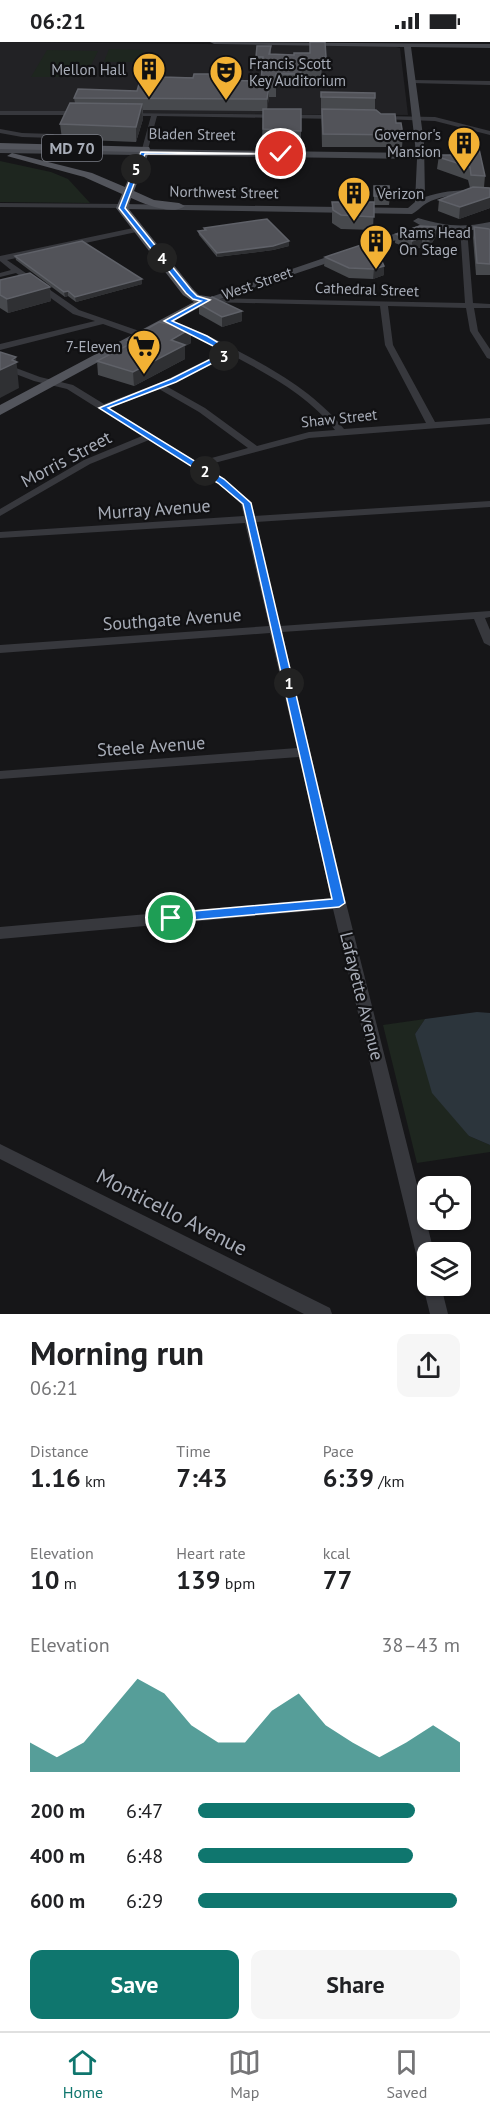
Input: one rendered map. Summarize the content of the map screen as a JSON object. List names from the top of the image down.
{
  "streets": {
    "main road": [
      "Bladen Street",
      "MD 70",
      "Northwest Street",
      "West Street"
    ],
    "street": [
      "Cathedral Street",
      "Shaw Street",
      "Morris Street",
      "Murray Avenue",
      "Southgate Avenue",
      "Steele Avenue",
      "Lafayette Avenue",
      "Monticello Avenue"
    ]
  },
  "crossings": [
    ["West Street", "Cathedral Street"],
    ["West Street", "Lafayette Avenue"],
    ["Shaw Street", "Lafayette Avenue"],
    ["Morris Street", "Lafayette Avenue"],
    ["Murray Avenue", "Lafayette Avenue"],
    ["Southgate Avenue", "Lafayette Avenue"],
    ["Steele Avenue", "Lafayette Avenue"]
  ],
  "places": {
    "building": [
      "Mellon Hall",
      "Governor's Mansion",
      "Verizon",
      "Rams Head On Stage"
    ],
    "theatre": ["Francis Scott Key Auditorium"],
    "supermarket": ["7-Eleven"]
  },
  "page": {
    "status": "06:21",
    "pins": [
      "5",
      "4",
      "3",
      "2",
      "1"
    ],
    "heading": ["Morning run", "06:21"],
    "stats": [
      ["Distance", "1.16 km"],
      ["Time", "7:43"],
      ["Pace", "6:39 /km"],
      ["Elevation", "10 m"],
      ["Heart rate", "139 bpm"],
      ["kcal", "77"]
    ],
    "chart": ["Elevation", "38–43 m"],
    "list": [
      {
        "name": "200 m",
        "note": "6:47"
      },
      {
        "name": "400 m",
        "note": "6:48"
      },
      {
        "name": "600 m",
        "note": "6:29"
      }
    ],
    "buttons": ["Save", "Share"],
    "tabs": ["Home", "Map", "Saved"]
  }
}
